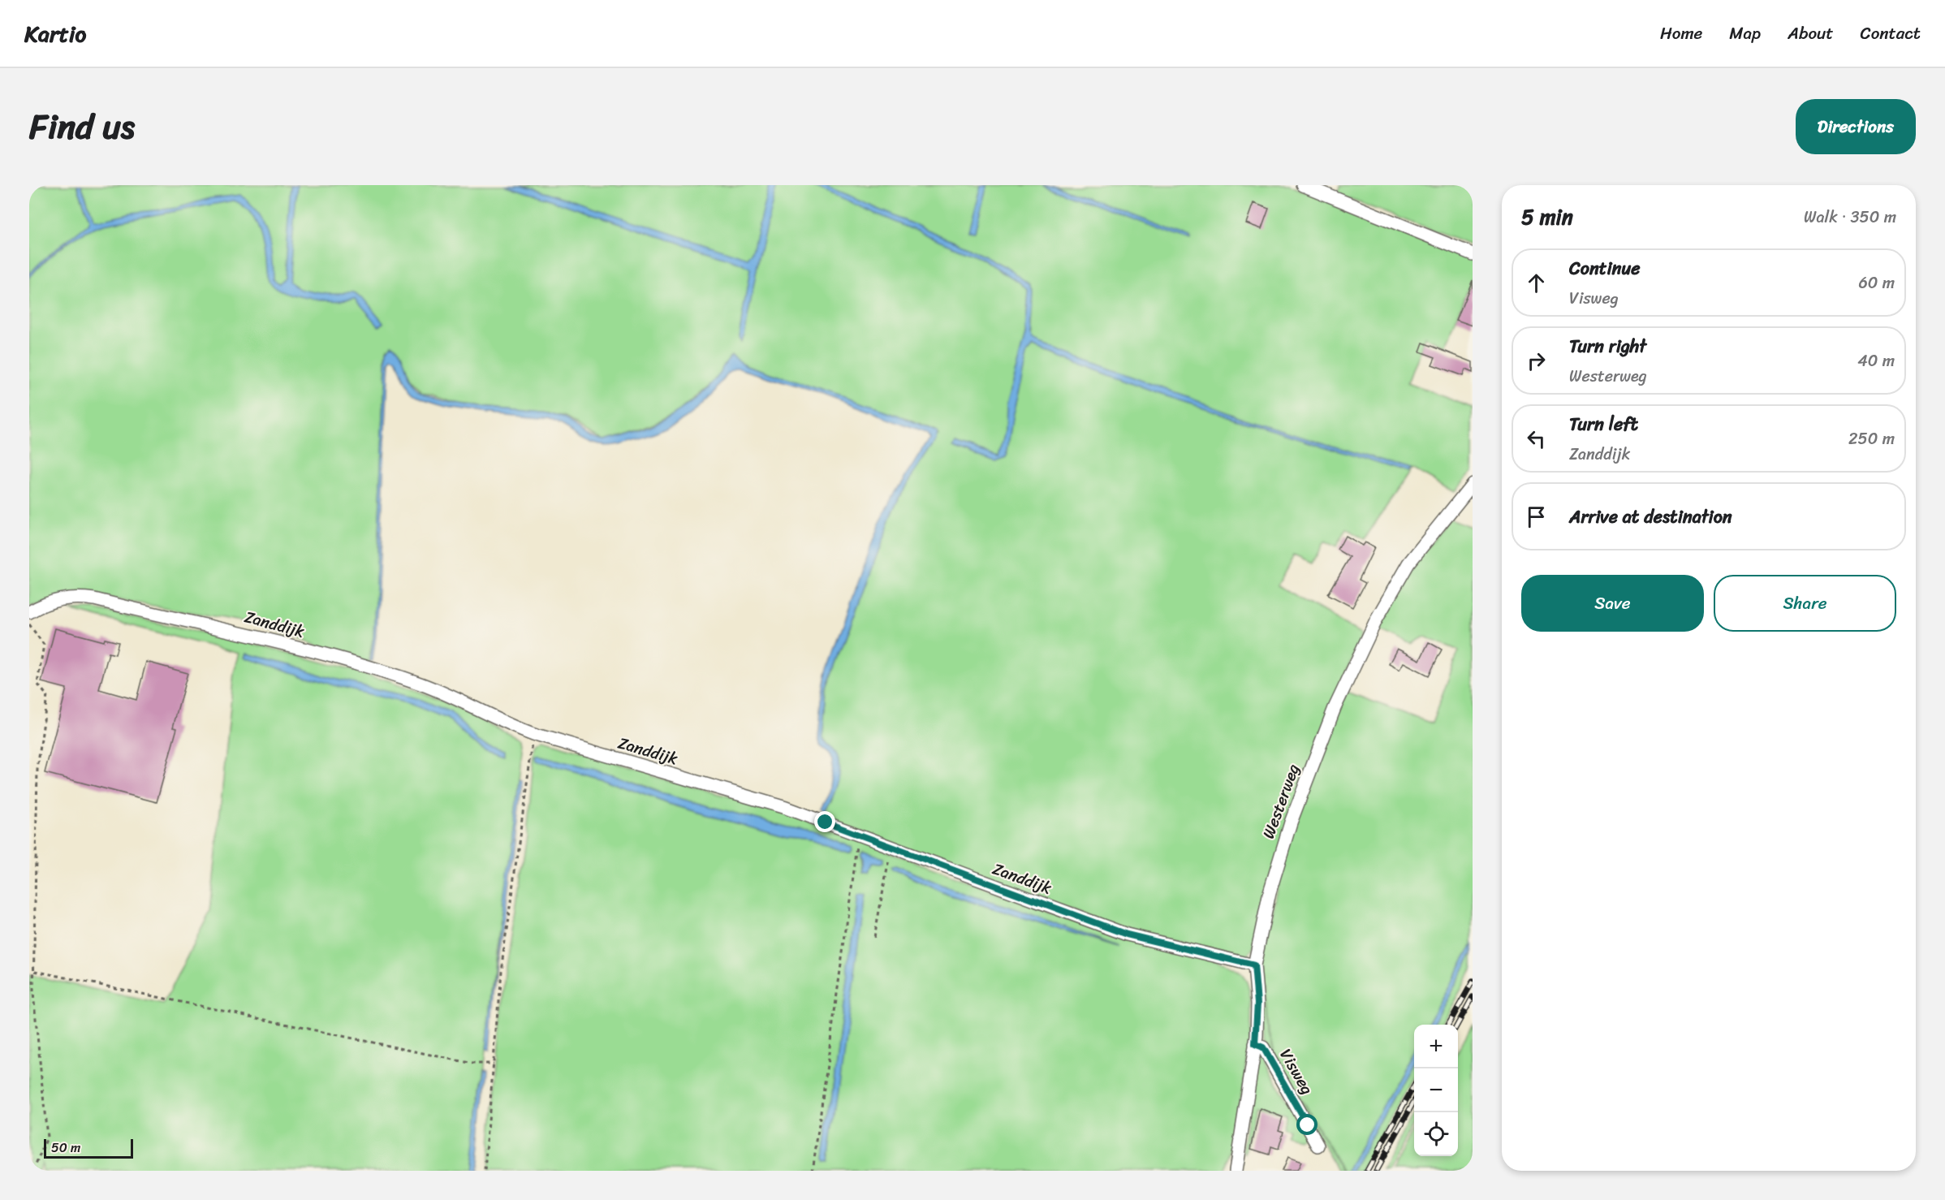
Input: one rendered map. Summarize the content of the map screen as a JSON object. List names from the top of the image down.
{
  "streets": {
    "street": ["Zanddijk", "Westerweg", "Visweg"]
  },
  "crossings": [
    ["Zanddijk", "Westerweg"],
    ["Westerweg", "Visweg"]
  ],
  "scale_bar": "50 m",
  "page": {
    "header": "Kartio",
    "nav": [
      "Home",
      "Map",
      "About",
      "Contact"
    ],
    "title": "Find us",
    "buttons": [
      "Directions",
      ["Save", "Share"]
    ],
    "heading": ["5 min", "Walk · 350 m"],
    "list": [
      ["Continue", "Visweg", "60 m"],
      ["Turn right", "Westerweg", "40 m"],
      ["Turn left", "Zanddijk", "250 m"],
      "Arrive at destination"
    ],
    "map_buttons": ["+", "−"],
    "scale": "50 m"
  }
}
